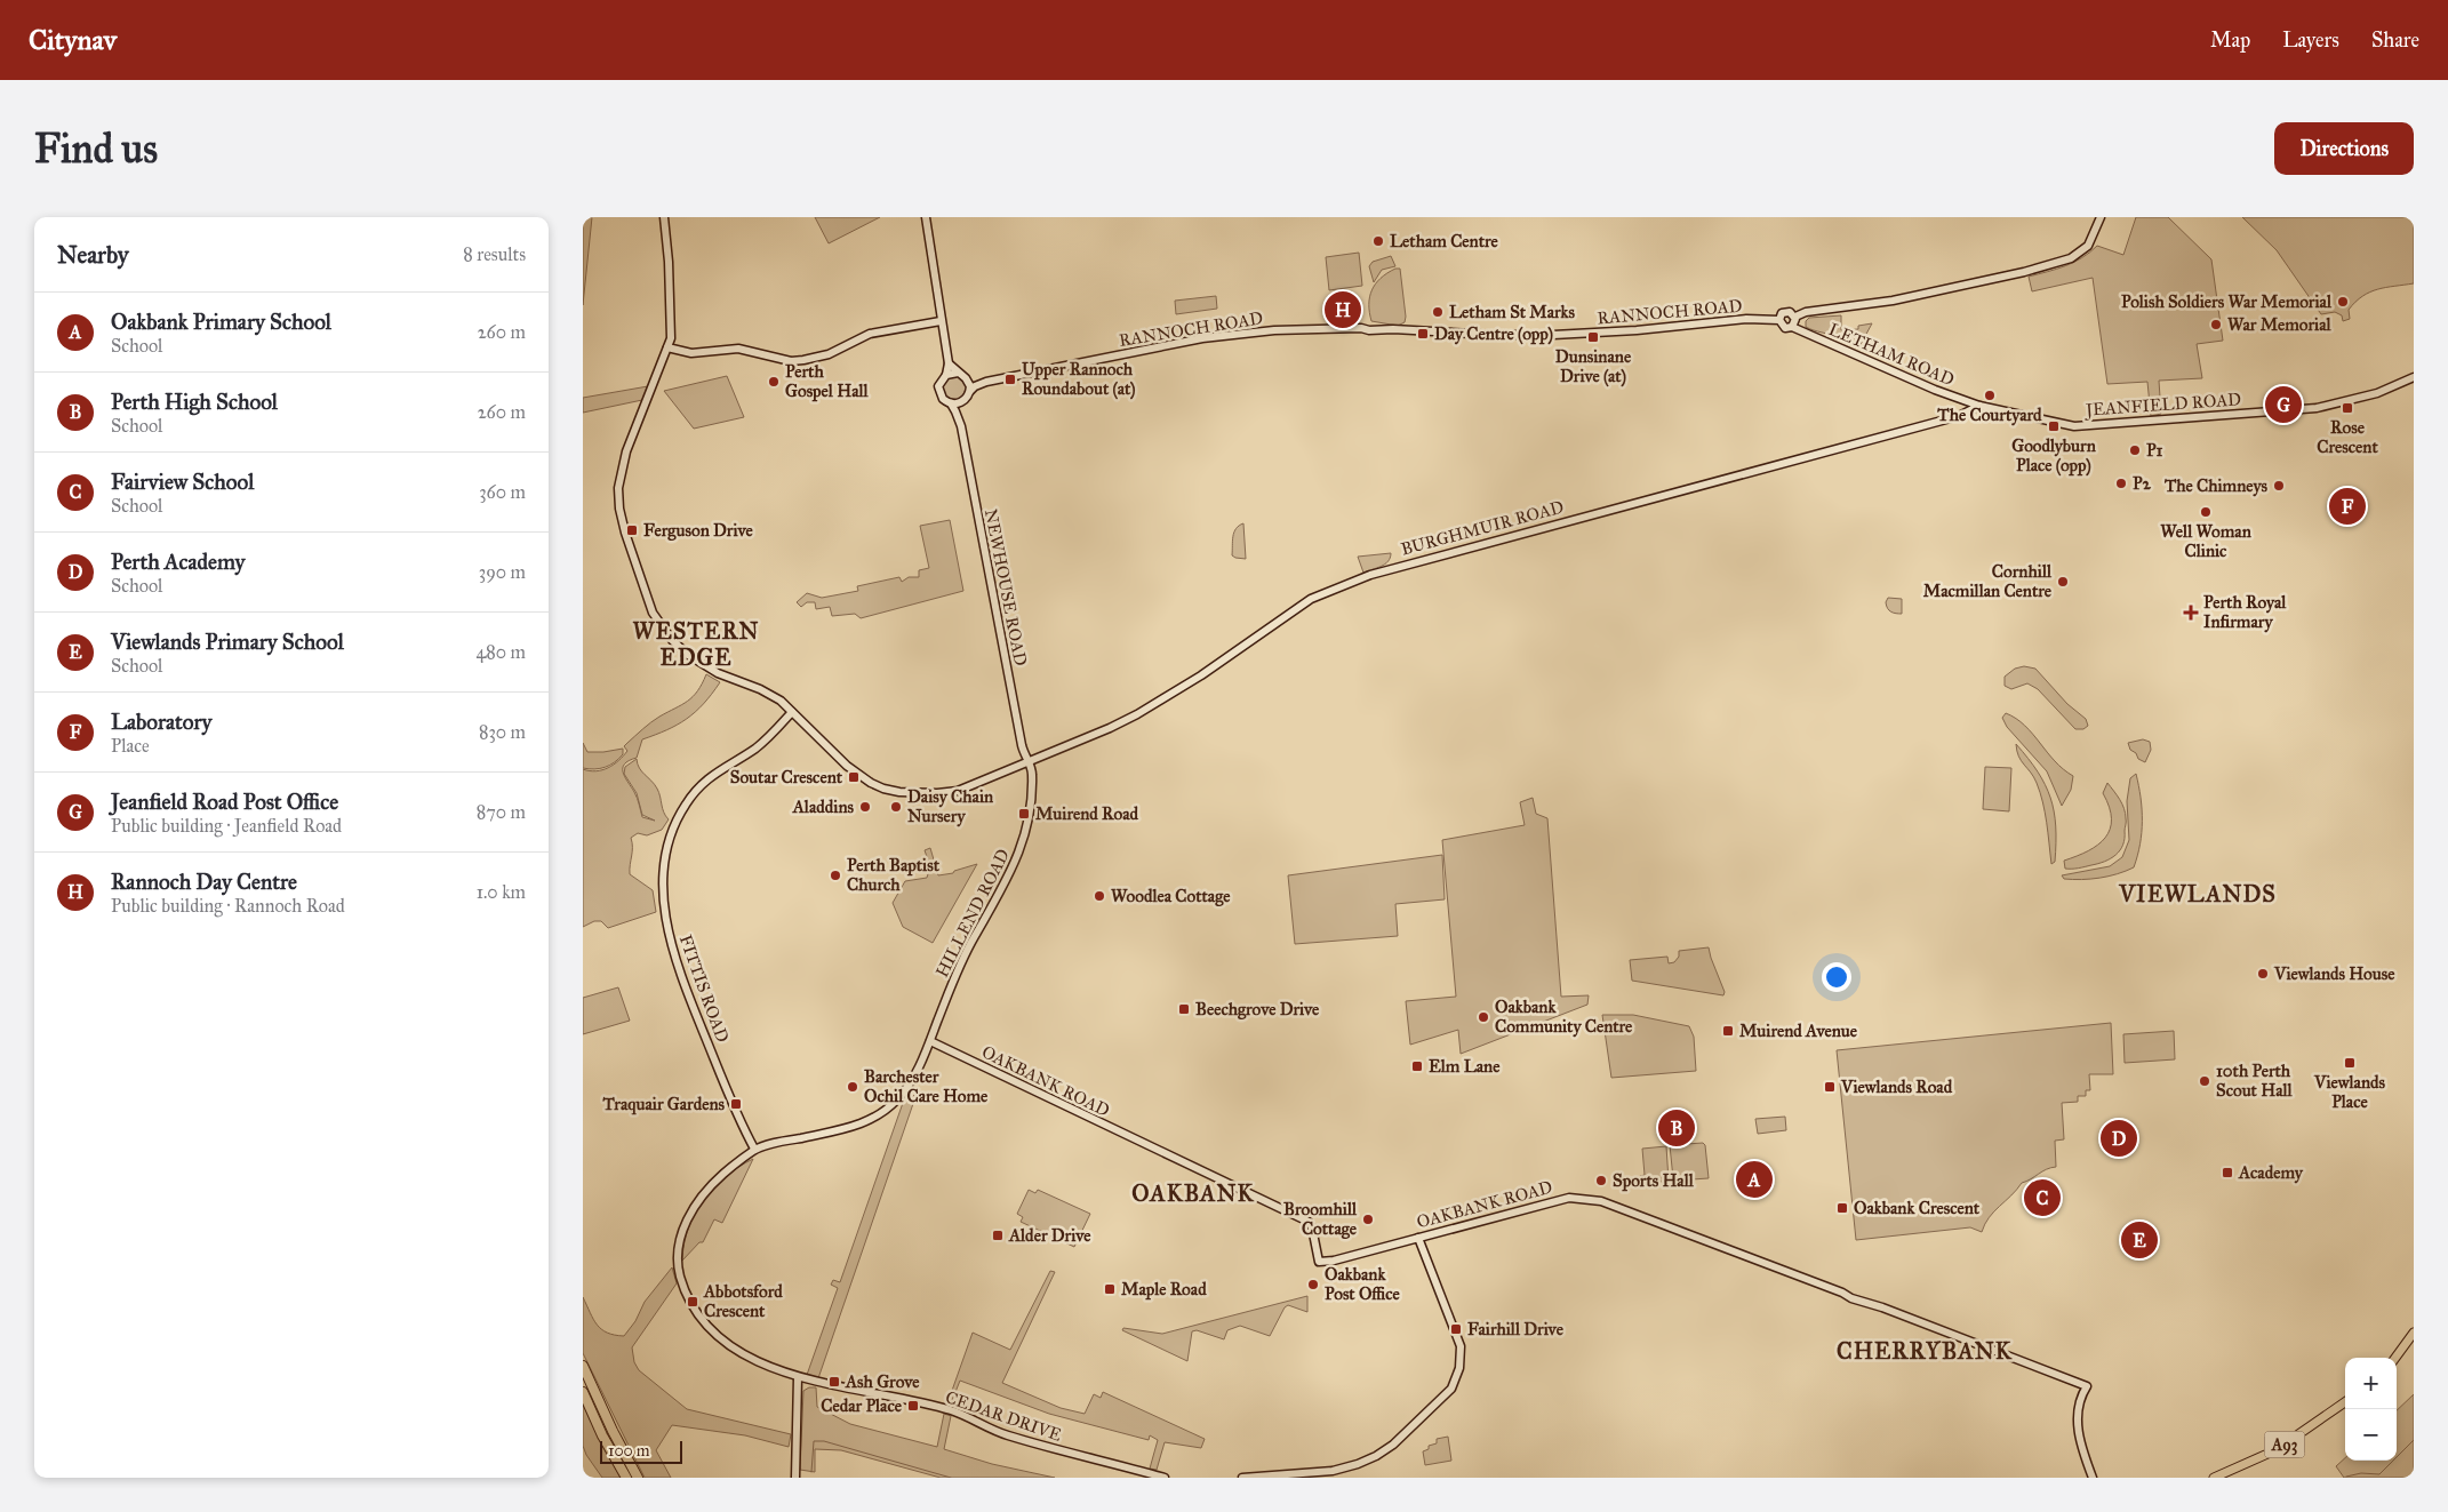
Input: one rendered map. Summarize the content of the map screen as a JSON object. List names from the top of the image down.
{
  "streets": {
    "main road": ["A93"],
    "street": [
      "RANNOCH ROAD",
      "LETHAM ROAD",
      "JEANFIELD ROAD",
      "BURGHMUIR ROAD",
      "NEWHOUSE ROAD",
      "HILLEND ROAD",
      "FITTIS ROAD",
      "OAKBANK ROAD",
      "CEDAR DRIVE"
    ]
  },
  "crossings": [
    ["RANNOCH ROAD", "LETHAM ROAD"],
    ["RANNOCH ROAD", "NEWHOUSE ROAD"],
    ["LETHAM ROAD", "JEANFIELD ROAD"],
    ["LETHAM ROAD", "BURGHMUIR ROAD"],
    ["JEANFIELD ROAD", "BURGHMUIR ROAD"],
    ["BURGHMUIR ROAD", "NEWHOUSE ROAD"],
    ["BURGHMUIR ROAD", "HILLEND ROAD"],
    ["BURGHMUIR ROAD", "FITTIS ROAD"],
    ["NEWHOUSE ROAD", "HILLEND ROAD"],
    ["HILLEND ROAD", "FITTIS ROAD"],
    ["HILLEND ROAD", "OAKBANK ROAD"],
    ["HILLEND ROAD", "CEDAR DRIVE"],
    ["FITTIS ROAD", "CEDAR DRIVE"]
  ],
  "districts": [
    "WESTERN EDGE",
    "VIEWLANDS",
    "OAKBANK",
    "CHERRYBANK"
  ],
  "places": {
    "other": [
      "Letham Centre",
      "Polish Soldiers War Memorial",
      "Letham St Marks",
      "War Memorial",
      "Perth Gospel Hall",
      "The Courtyard",
      "P1",
      "P2",
      "The Chimneys",
      "Well Woman Clinic",
      "Cornhill Macmillan Centre",
      "Aladdins",
      "Daisy Chain Nursery",
      "Perth Baptist Church",
      "Woodlea Cottage",
      "Viewlands House",
      "Oakbank Community Centre",
      "10th Perth Scout Hall",
      "Barchester Ochil Care Home",
      "Sports Hall",
      "Broomhill Cottage",
      "Oakbank Post Office"
    ],
    "transit": [
      "Day Centre (opp)",
      "Dunsinane Drive (at)",
      "Upper Rannoch Roundabout (at)",
      "Rose Crescent",
      "Goodlyburn Place (opp)",
      "Ferguson Drive",
      "Soutar Crescent",
      "Muirend Road",
      "Beechgrove Drive",
      "Muirend Avenue",
      "Viewlands Place",
      "Elm Lane",
      "Viewlands Road",
      "Traquair Gardens",
      "Academy",
      "Oakbank Crescent",
      "Alder Drive",
      "Maple Road",
      "Abbotsford Crescent",
      "Fairhill Drive",
      "Ash Grove",
      "Cedar Place"
    ],
    "health": ["Perth Royal Infirmary"]
  },
  "scale_bar": "100 m",
  "page": {
    "header": "Citynav",
    "nav": ["Map", "Layers", "Share"],
    "buttons": "Directions",
    "title": "Find us",
    "heading": ["Nearby", "8 results"],
    "pins": [
      "H",
      "G",
      "F",
      "B",
      "D",
      "A",
      "C",
      "E"
    ],
    "list": [
      {
        "mark": "A",
        "name": "Oakbank Primary School",
        "note": "School",
        "value": "260 m"
      },
      {
        "mark": "B",
        "name": "Perth High School",
        "note": "School",
        "value": "260 m"
      },
      {
        "mark": "C",
        "name": "Fairview School",
        "note": "School",
        "value": "360 m"
      },
      {
        "mark": "D",
        "name": "Perth Academy",
        "note": "School",
        "value": "390 m"
      },
      {
        "mark": "E",
        "name": "Viewlands Primary School",
        "note": "School",
        "value": "480 m"
      },
      {
        "mark": "F",
        "name": "Laboratory",
        "note": "Place",
        "value": "830 m"
      },
      {
        "mark": "G",
        "name": "Jeanfield Road Post Office",
        "note": "Public building · Jeanfield Road",
        "value": "870 m"
      },
      {
        "mark": "H",
        "name": "Rannoch Day Centre",
        "note": "Public building · Rannoch Road",
        "value": "1.0 km"
      }
    ],
    "map_buttons": ["+", "−"],
    "scale": "100 m"
  }
}
